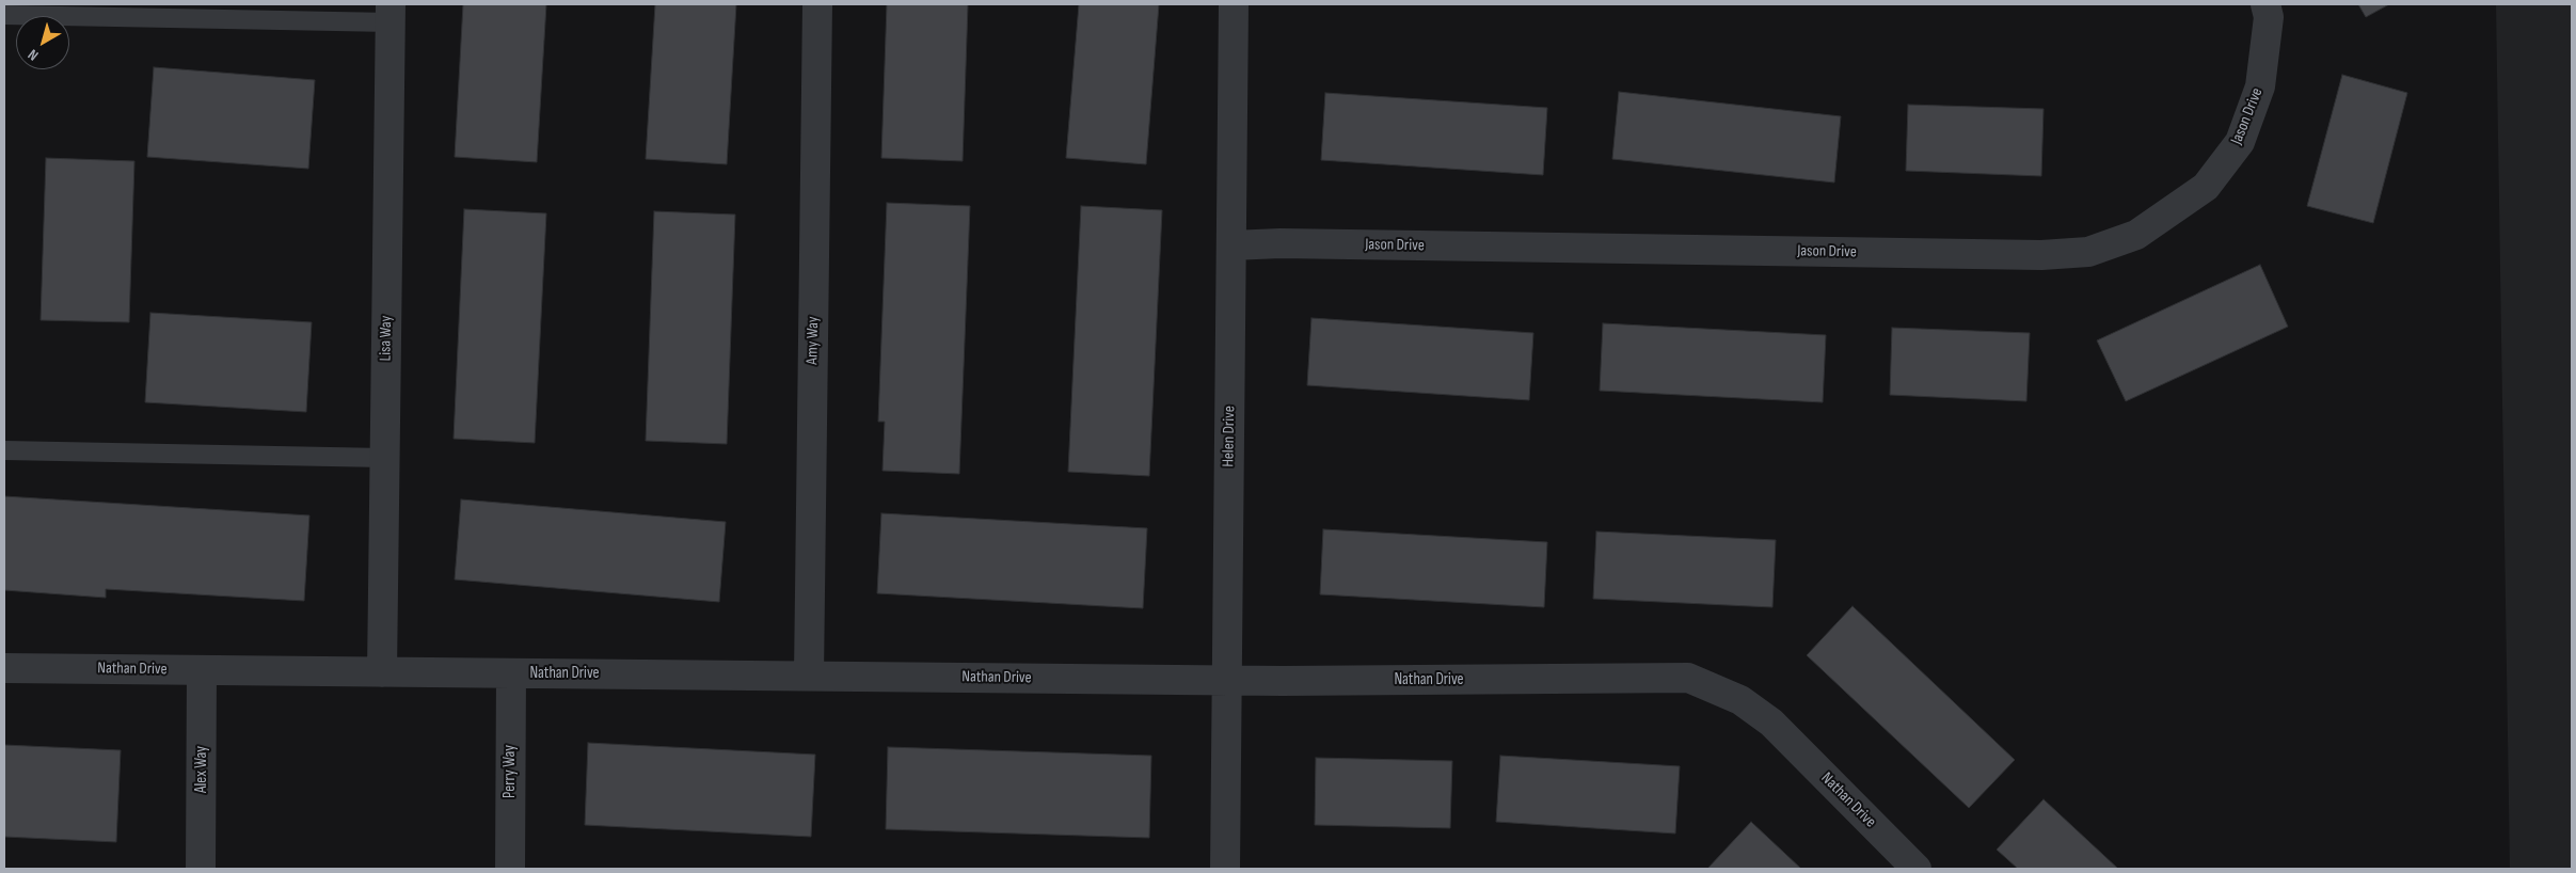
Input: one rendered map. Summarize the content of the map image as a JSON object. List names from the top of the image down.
{
  "streets": {
    "street": [
      "Jason Drive",
      "Lisa Way",
      "Amy Way",
      "Helen Drive",
      "Nathan Drive",
      "Alex Way",
      "Perry Way"
    ]
  },
  "crossings": [
    ["Jason Drive", "Helen Drive"],
    ["Lisa Way", "Nathan Drive"],
    ["Amy Way", "Nathan Drive"],
    ["Helen Drive", "Nathan Drive"],
    ["Nathan Drive", "Alex Way"],
    ["Nathan Drive", "Perry Way"]
  ],
  "north": "bottom left"
}
